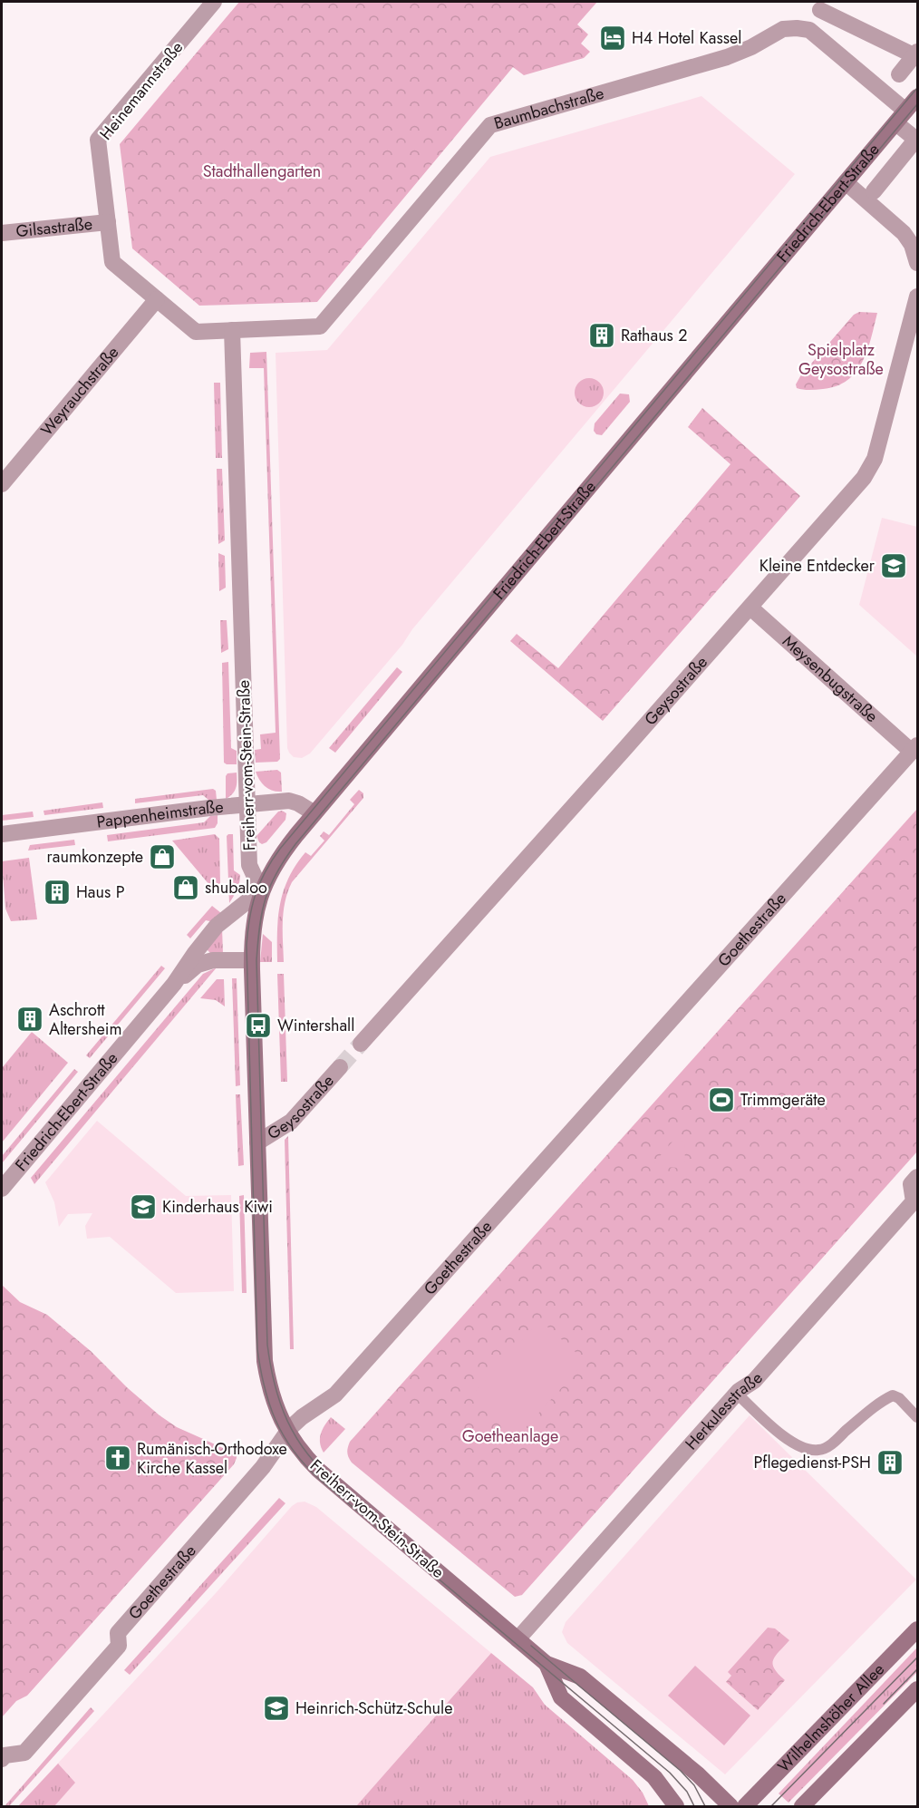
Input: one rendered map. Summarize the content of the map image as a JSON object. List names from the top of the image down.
{
  "streets": {
    "street": [
      "Heinemannstraße",
      "Baumbachstraße",
      "Friedrich-Ebert-Straße",
      "Gilsastraße",
      "Weyrauchstraße",
      "Meysenbugstraße",
      "Geysostraße",
      "Freiherr-vom-Stein-Straße",
      "Pappenheimstraße",
      "Goethestraße",
      "Herkulesstraße",
      "Wilhelmshöher Allee"
    ]
  },
  "crossings": [
    ["Heinemannstraße", "Baumbachstraße"],
    ["Heinemannstraße", "Gilsastraße"],
    ["Heinemannstraße", "Weyrauchstraße"],
    ["Baumbachstraße", "Friedrich-Ebert-Straße"],
    ["Baumbachstraße", "Weyrauchstraße"],
    ["Baumbachstraße", "Freiherr-vom-Stein-Straße"],
    ["Friedrich-Ebert-Straße", "Freiherr-vom-Stein-Straße"],
    ["Friedrich-Ebert-Straße", "Pappenheimstraße"],
    ["Meysenbugstraße", "Geysostraße"],
    ["Meysenbugstraße", "Goethestraße"],
    ["Geysostraße", "Freiherr-vom-Stein-Straße"],
    ["Freiherr-vom-Stein-Straße", "Pappenheimstraße"],
    ["Freiherr-vom-Stein-Straße", "Goethestraße"],
    ["Freiherr-vom-Stein-Straße", "Herkulesstraße"]
  ],
  "parks": ["Stadthallengarten", "Spielplatz Geysostraße", "Goetheanlage"],
  "places": {
    "hotel": ["H4 Hotel Kassel"],
    "building": [
      "Rathaus 2",
      "Haus P",
      "Aschrott Altersheim",
      "Pflegedienst-PSH"
    ],
    "school or university": ["Kleine Entdecker", "Kinderhaus Kiwi", "Heinrich-Schütz-Schule"],
    "shop": ["raumkonzepte", "shubaloo"],
    "bus stop": ["Wintershall"],
    "sports": ["Trimmgeräte"],
    "church": ["Rumänisch-Orthodoxe Kirche Kassel"]
  }
}
